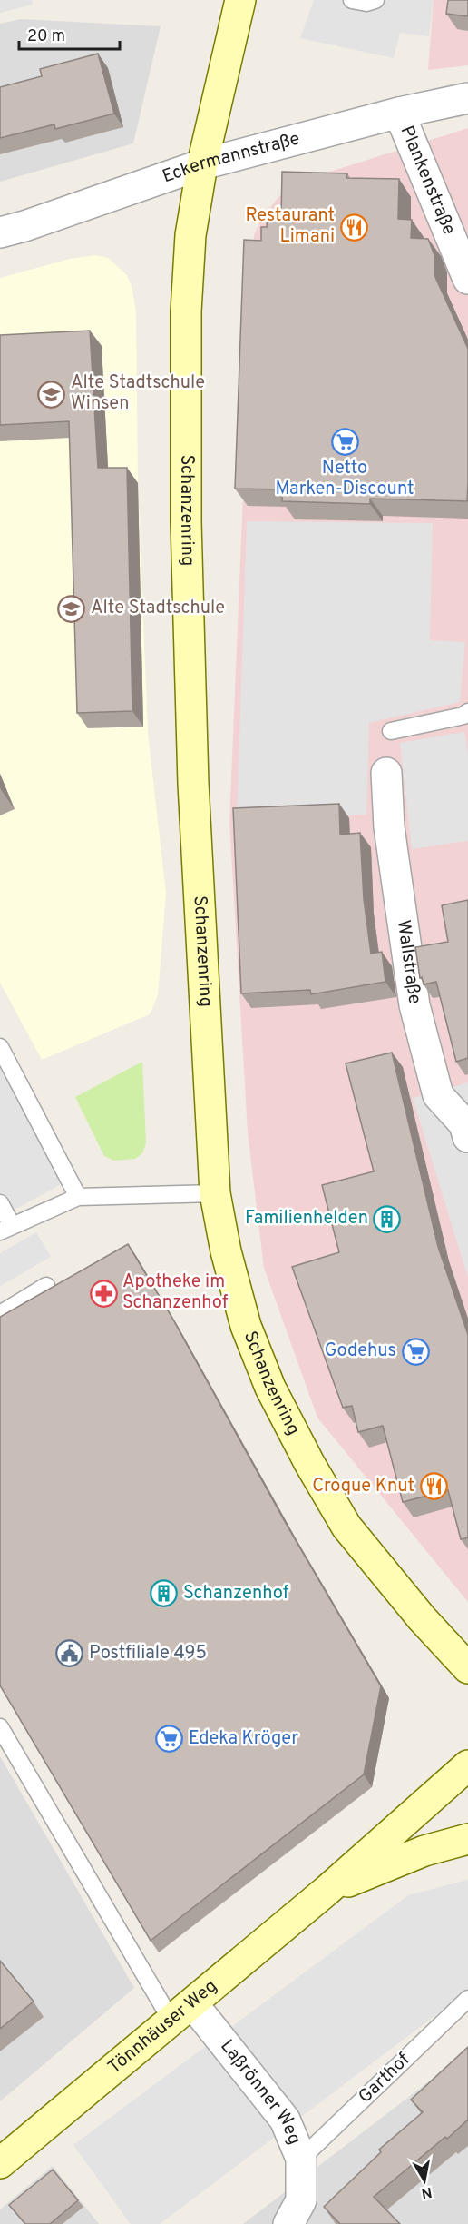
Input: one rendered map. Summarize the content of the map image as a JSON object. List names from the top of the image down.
{
  "streets": {
    "main road": ["Schanzenring", "Tönnhäuser Weg"],
    "street": [
      "Eckermannstraße",
      "Plankenstraße",
      "Wallstraße",
      "Laßrönner Weg"
    ],
    "lane": ["Garthof"]
  },
  "crossings": [
    ["Eckermannstraße", "Plankenstraße"],
    ["Eckermannstraße", "Schanzenring"],
    ["Tönnhäuser Weg", "Laßrönner Weg"],
    ["Garthof", "Laßrönner Weg"]
  ],
  "places": {
    "restaurant": ["Restaurant Limani", "Croque Knut"],
    "school or university": ["Alte Stadtschule Winsen", "Alte Stadtschule"],
    "supermarket": ["Netto Marken-Discount", "Godehus", "Edeka Kröger"],
    "building": ["Familienhelden", "Schanzenhof"],
    "pharmacy": ["Apotheke im Schanzenhof"],
    "public building": ["Postfiliale 495"]
  },
  "scale_bar": "20 m",
  "north": "bottom"
}
